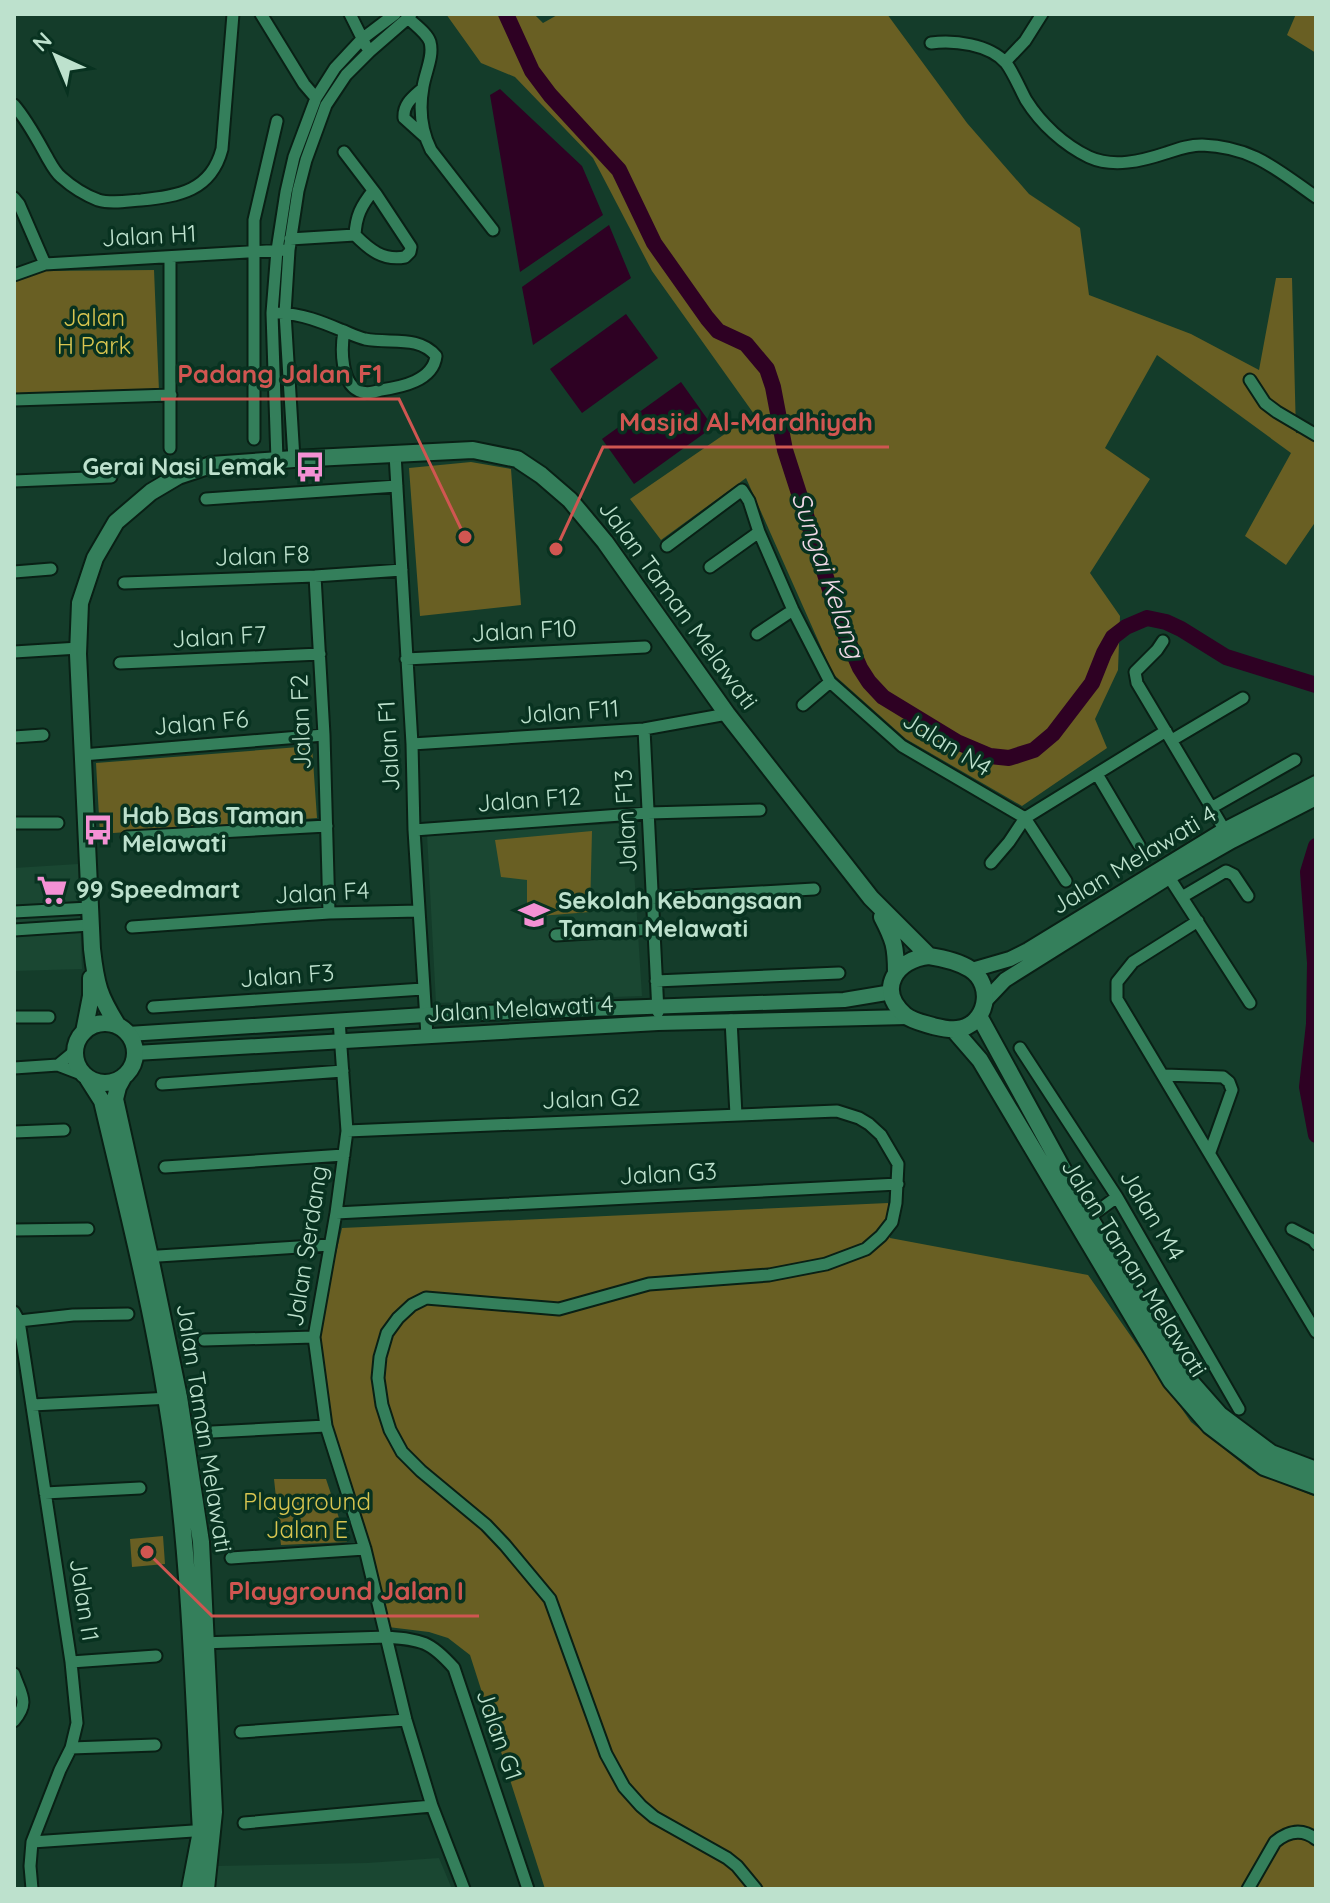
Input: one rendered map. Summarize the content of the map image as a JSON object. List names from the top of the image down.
{
  "streets": {
    "main road": ["Jalan Taman Melawati"],
    "street": [
      "Jalan H1",
      "Jalan F8",
      "Jalan F10",
      "Jalan F7",
      "Jalan F11",
      "Jalan F2",
      "Jalan F6",
      "Jalan N4",
      "Jalan F1",
      "Jalan F12",
      "Jalan F13",
      "Jalan Melawati 4",
      "Jalan F4",
      "Jalan F3",
      "Jalan G2",
      "Jalan G3",
      "Jalan M4",
      "Jalan Serdang",
      "Jalan I1",
      "Jalan G1"
    ]
  },
  "crossings": [
    ["Jalan F8", "Jalan F2"],
    ["Jalan F8", "Jalan F1"],
    ["Jalan Taman Melawati", "Jalan F11"],
    ["Jalan Taman Melawati", "Jalan F6"],
    ["Jalan Taman Melawati", "Jalan F1"],
    ["Jalan Taman Melawati", "Jalan Melawati 4"],
    ["Jalan Taman Melawati", "Jalan G1"],
    ["Jalan F10", "Jalan F1"],
    ["Jalan F7", "Jalan F2"],
    ["Jalan F11", "Jalan F1"],
    ["Jalan F11", "Jalan F13"],
    ["Jalan F2", "Jalan F6"],
    ["Jalan F2", "Jalan F4"],
    ["Jalan F1", "Jalan F12"],
    ["Jalan F1", "Jalan Melawati 4"],
    ["Jalan F1", "Jalan F4"],
    ["Jalan F1", "Jalan F3"],
    ["Jalan F12", "Jalan F13"],
    ["Jalan F13", "Jalan Melawati 4"],
    ["Jalan Melawati 4", "Jalan Serdang"],
    ["Jalan G2", "Jalan G3"],
    ["Jalan G2", "Jalan Serdang"],
    ["Jalan G3", "Jalan Serdang"],
    ["Jalan Serdang", "Jalan G1"]
  ],
  "water": ["Sungai Kelang"],
  "parks": ["Jalan H Park", "Playground Jalan E"],
  "places": {
    "bus stop": ["Gerai Nasi Lemak", "Hab Bas Taman Melawati"],
    "other": ["Padang Jalan F1", "Masjid Al-Mardhiyah", "Playground Jalan I"],
    "supermarket": ["99 Speedmart"],
    "school or university": ["Sekolah Kebangsaan Taman Melawati"]
  },
  "north": "top left"
}
